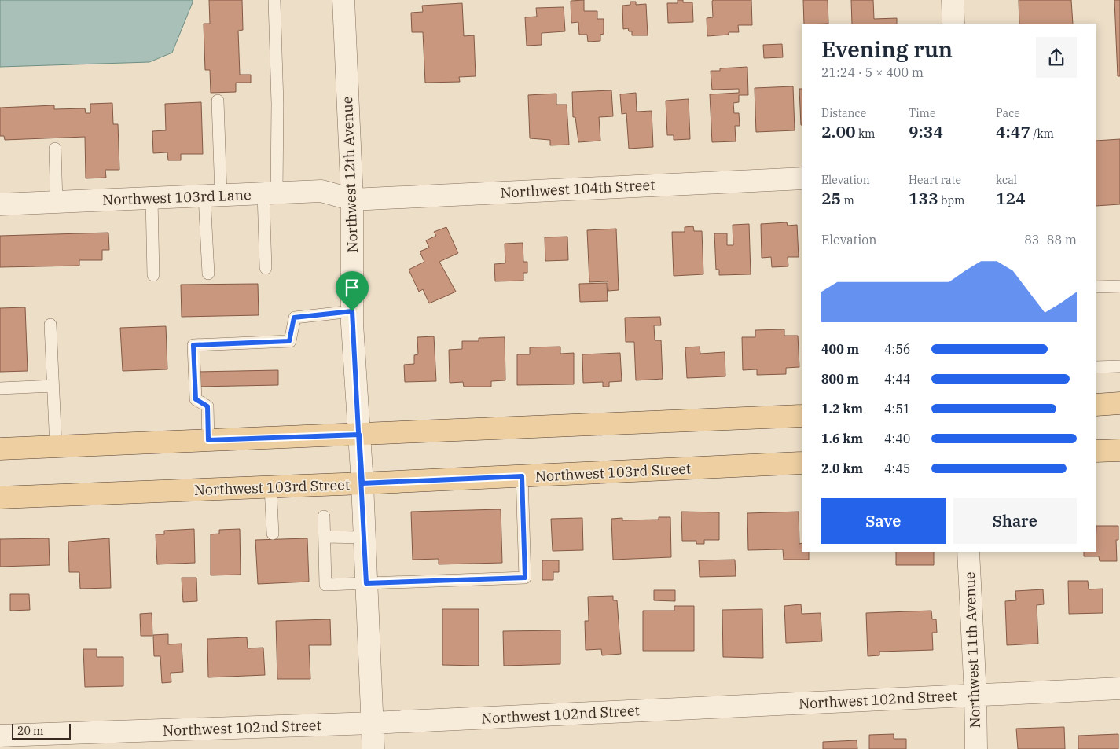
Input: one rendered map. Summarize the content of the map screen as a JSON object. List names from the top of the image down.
{
  "streets": {
    "main road": ["Northwest 103rd Street"],
    "street": [
      "Northwest 12th Avenue",
      "Northwest 104th Street",
      "Northwest 103rd Lane",
      "Northwest 11th Avenue",
      "Northwest 102nd Street"
    ]
  },
  "crossings": [
    ["Northwest 12th Avenue", "Northwest 104th Street"],
    ["Northwest 12th Avenue", "Northwest 103rd Lane"],
    ["Northwest 12th Avenue", "Northwest 103rd Street"],
    ["Northwest 12th Avenue", "Northwest 102nd Street"],
    ["Northwest 104th Street", "Northwest 103rd Lane"],
    ["Northwest 11th Avenue", "Northwest 102nd Street"]
  ],
  "scale_bar": "20 m",
  "page": {
    "heading": ["Evening run", "21:24 · 5 × 400 m"],
    "stats": [
      ["Distance", "2.00 km"],
      ["Time", "9:34"],
      ["Pace", "4:47 /km"],
      ["Elevation", "25 m"],
      ["Heart rate", "133 bpm"],
      ["kcal", "124"]
    ],
    "chart": ["Elevation", "83–88 m"],
    "list": [
      {
        "name": "400 m",
        "note": "4:56"
      },
      {
        "name": "800 m",
        "note": "4:44"
      },
      {
        "name": "1.2 km",
        "note": "4:51"
      },
      {
        "name": "1.6 km",
        "note": "4:40"
      },
      {
        "name": "2.0 km",
        "note": "4:45"
      }
    ],
    "buttons": ["Save", "Share"],
    "scale": "20 m"
  }
}
